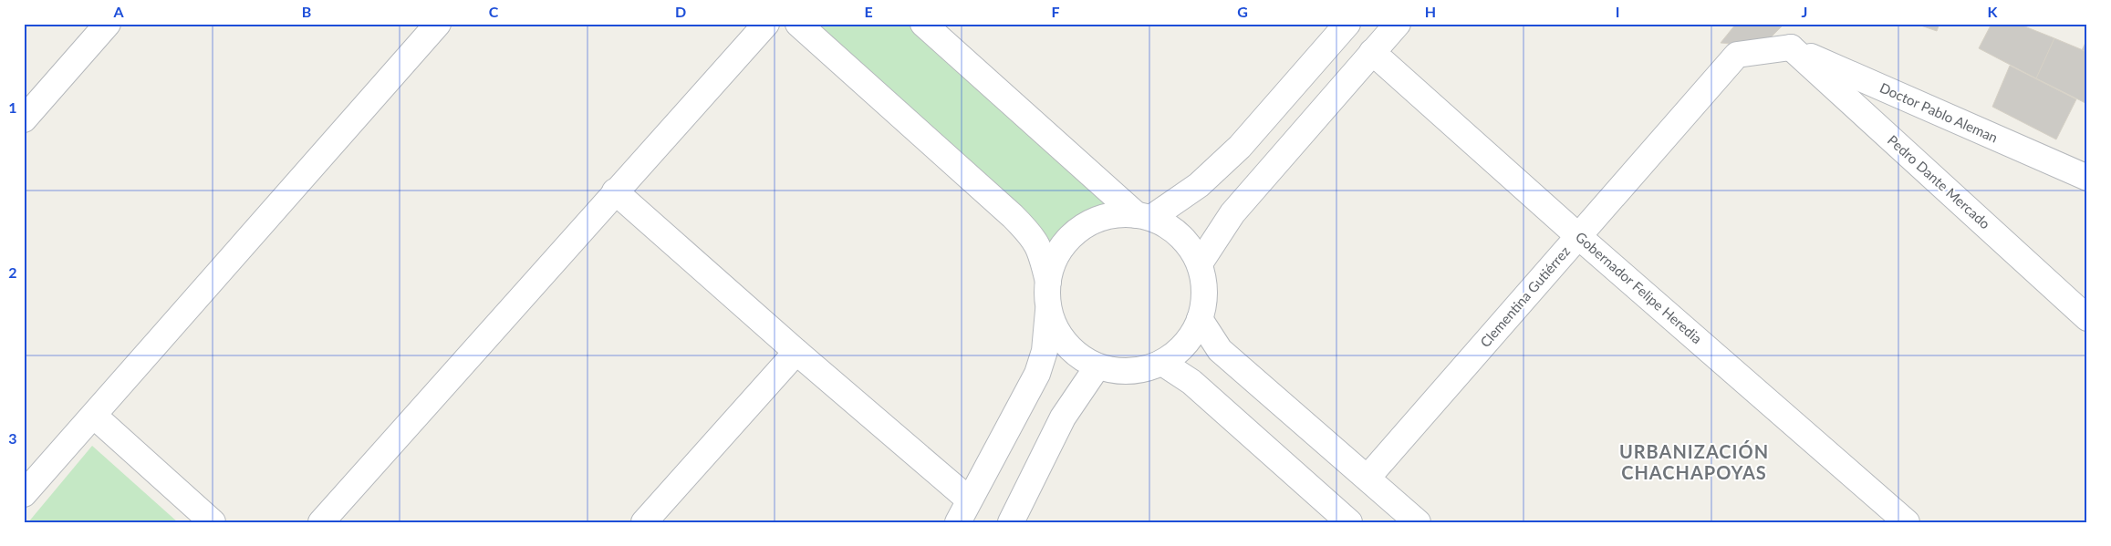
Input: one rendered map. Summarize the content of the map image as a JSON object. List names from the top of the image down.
{
  "streets": {
    "street": [
      "Doctor Pablo Aleman",
      "Pedro Dante Mercado",
      "Gobernador Felipe Heredia",
      "Clementina Gutiérrez"
    ]
  },
  "crossings": [
    ["Doctor Pablo Aleman", "Pedro Dante Mercado"],
    ["Doctor Pablo Aleman", "Clementina Gutiérrez"],
    ["Pedro Dante Mercado", "Clementina Gutiérrez"],
    ["Gobernador Felipe Heredia", "Clementina Gutiérrez"]
  ],
  "districts": ["URBANIZACIÓN CHACHAPOYAS"],
  "grid": {
    "columns": [
      "A",
      "B",
      "C",
      "D",
      "E",
      "F",
      "G",
      "H",
      "I",
      "J",
      "K"
    ],
    "rows": ["1", "2", "3"]
  }
}
